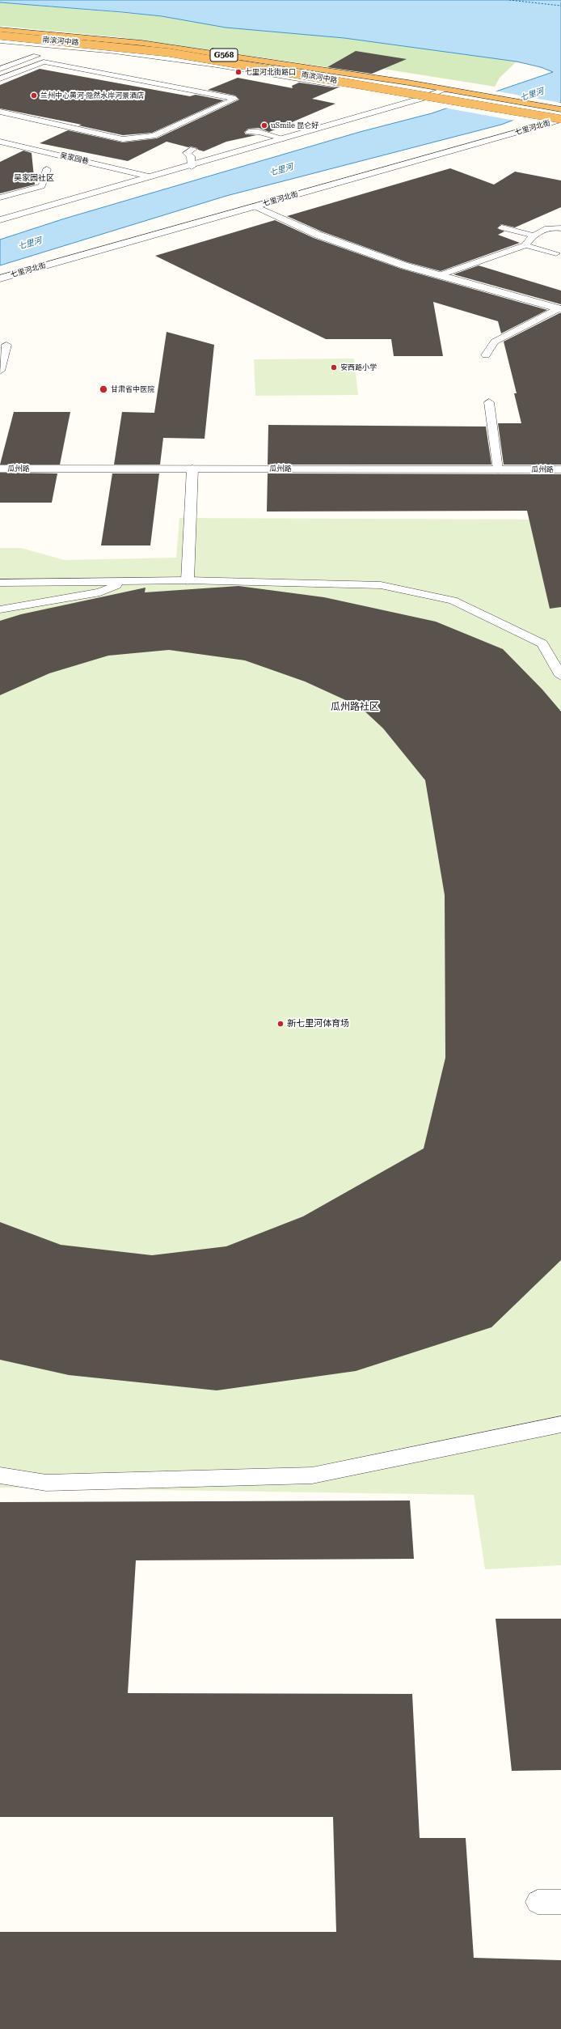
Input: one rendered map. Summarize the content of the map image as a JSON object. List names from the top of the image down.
{
  "streets": {
    "highway": ["南滨河中路", "G568"],
    "street": ["七里河北街", "吴家园巷", "瓜州路"]
  },
  "crossings": [
    ["南滨河中路", "七里河北街"]
  ],
  "districts": ["吴家园社区", "瓜州路社区"],
  "water": ["七里河"],
  "places": [
    "七里河北街路口",
    "兰州中心黄河·隐然水岸河景酒店",
    "uSmile 昆仑好",
    "安西路小学",
    "甘肃省中医院",
    "新七里河体育场"
  ]
}
